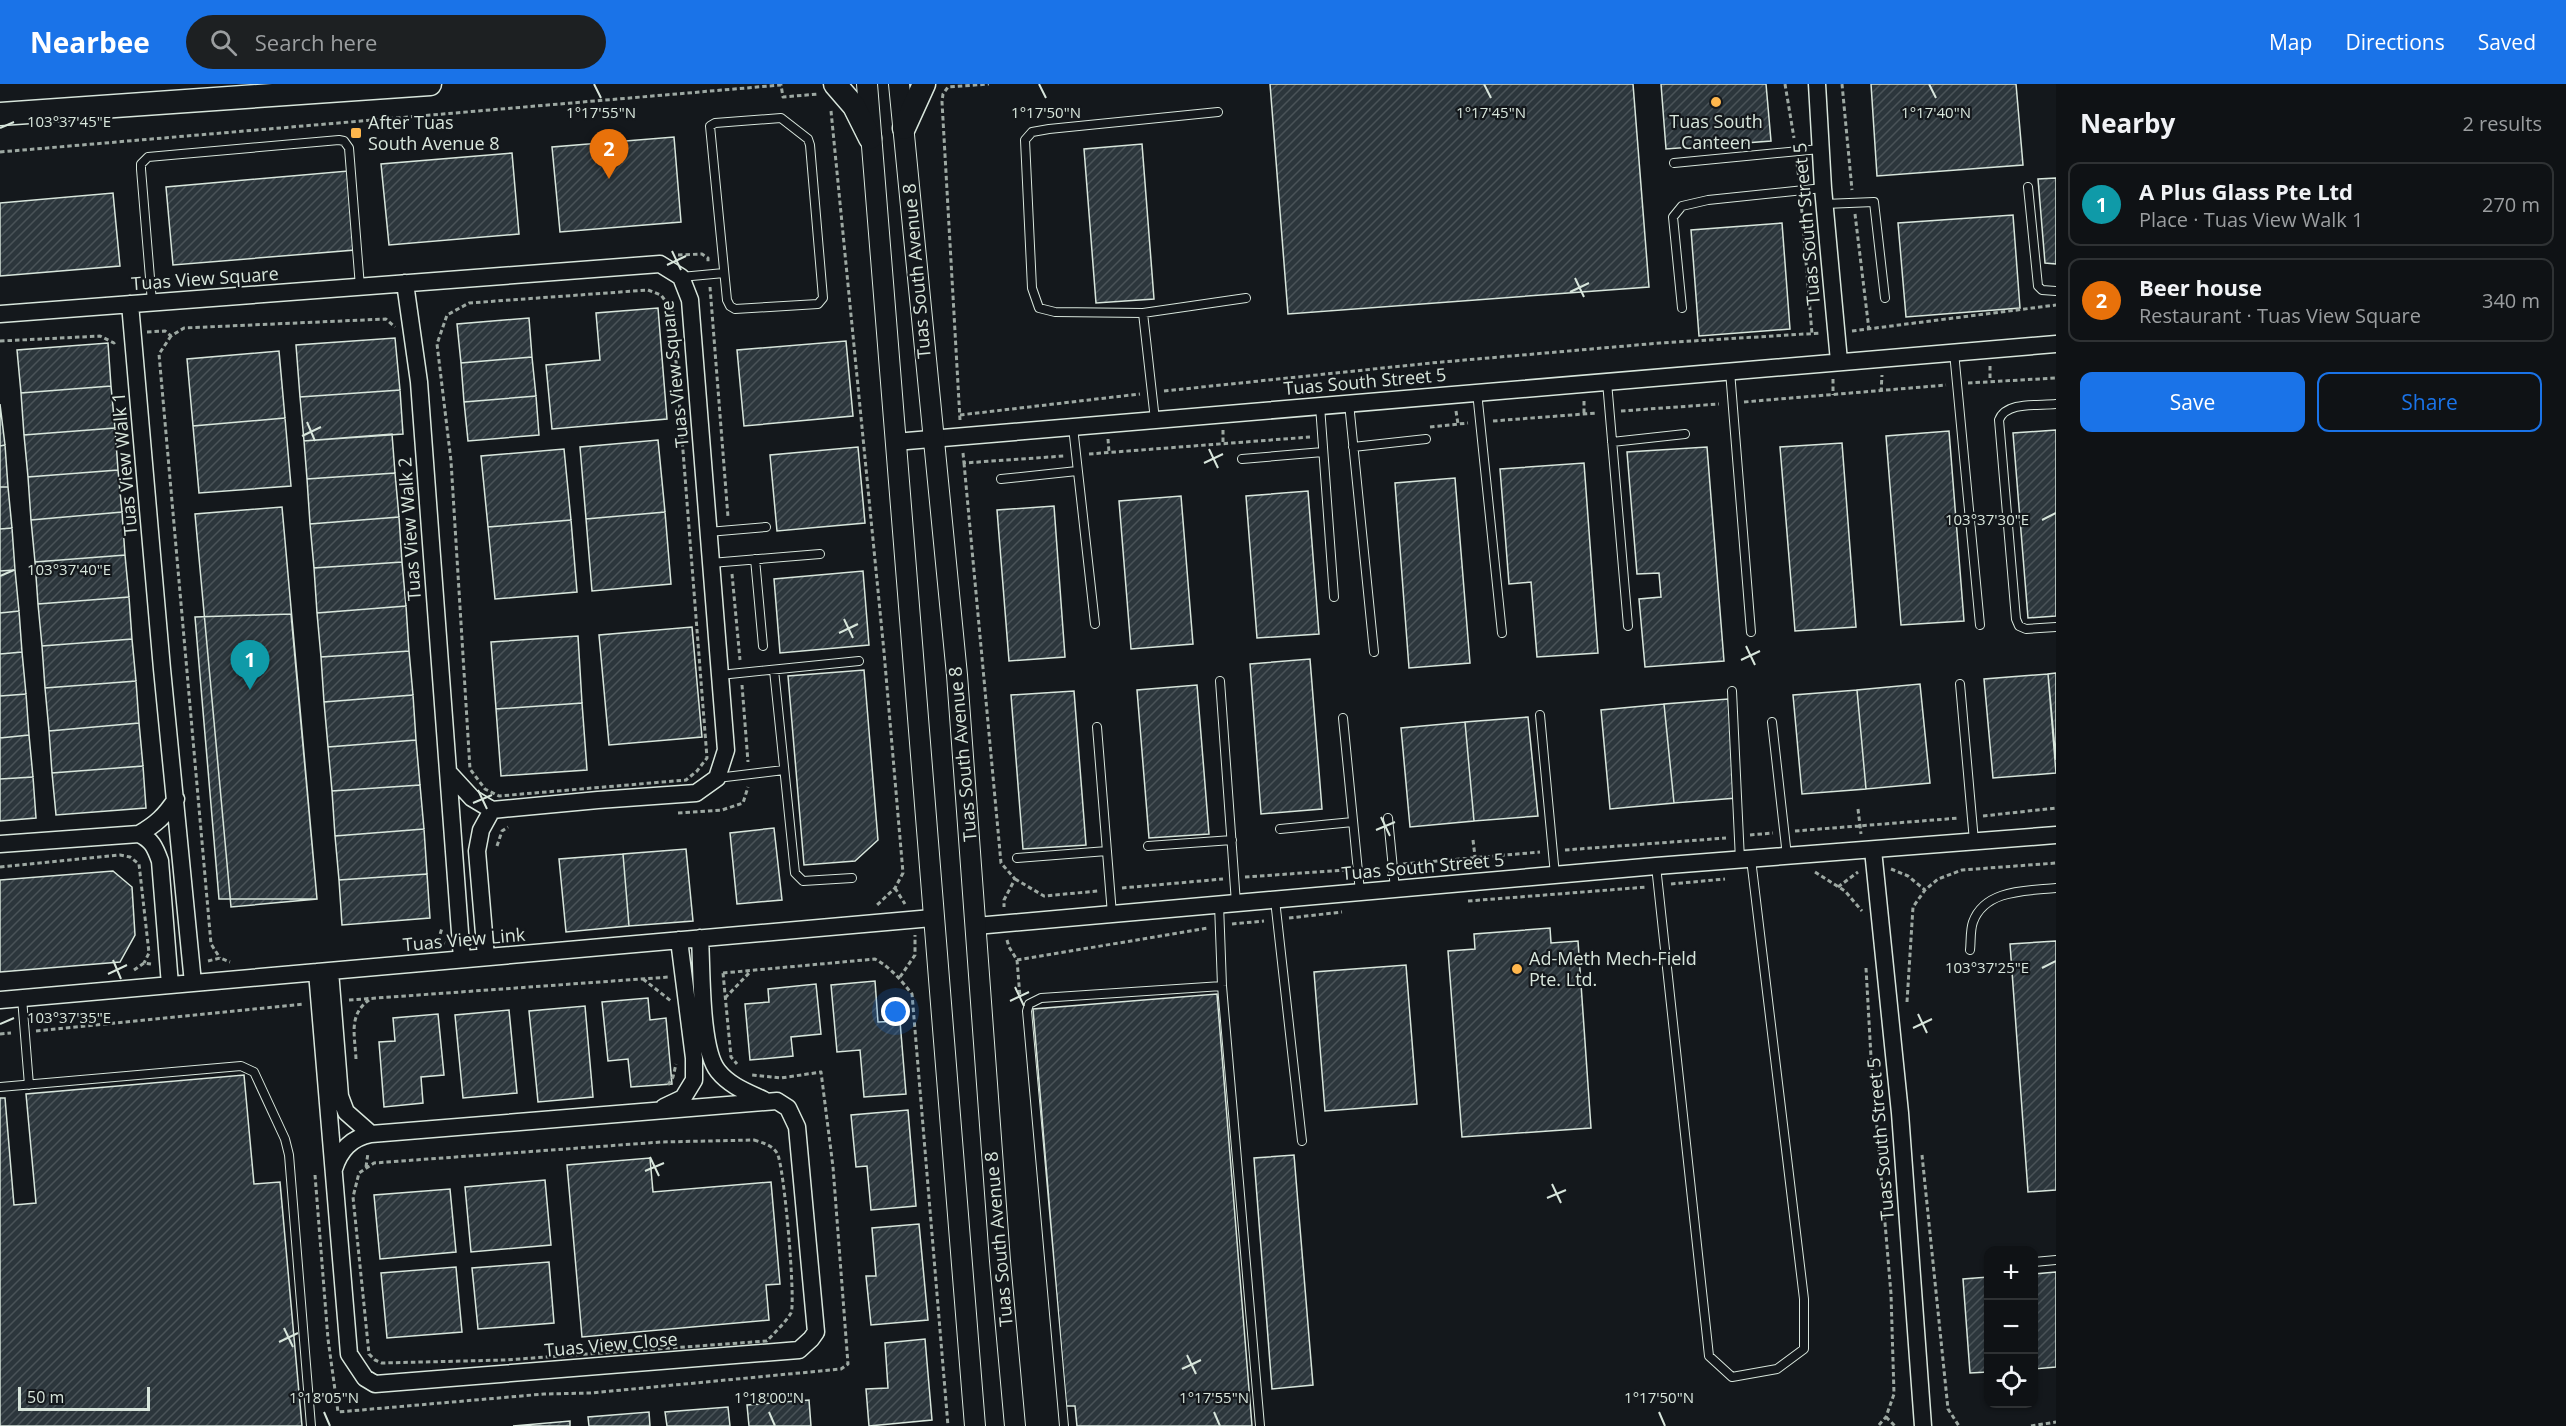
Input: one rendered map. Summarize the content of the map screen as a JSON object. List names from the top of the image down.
{
  "streets": {
    "street": [
      "Tuas South Street 5",
      "Tuas South Avenue 8",
      "Tuas View Square",
      "Tuas View Walk 1",
      "Tuas View Walk 2",
      "Tuas View Link",
      "Tuas View Close"
    ]
  },
  "crossings": [
    ["Tuas South Street 5", "Tuas South Avenue 8"],
    ["Tuas South Avenue 8", "Tuas View Link"],
    ["Tuas View Square", "Tuas View Walk 1"],
    ["Tuas View Square", "Tuas View Walk 2"],
    ["Tuas View Walk 1", "Tuas View Link"],
    ["Tuas View Walk 2", "Tuas View Link"],
    ["Tuas View Link", "Tuas View Close"]
  ],
  "places": {
    "other": ["Tuas South Canteen", "Ad-Meth Mech-Field Pte. Ltd."],
    "transit": ["After Tuas South Avenue 8"]
  },
  "scale_bar": "50 m",
  "page": {
    "header": "Nearbee",
    "search": "Search here",
    "nav": ["Map", "Directions", "Saved"],
    "heading": ["Nearby", "2 results"],
    "pins": ["2", "1"],
    "list": [
      {
        "mark": "1",
        "name": "A Plus Glass Pte Ltd",
        "note": "Place · Tuas View Walk 1",
        "value": "270 m"
      },
      {
        "mark": "2",
        "name": "Beer house",
        "note": "Restaurant · Tuas View Square",
        "value": "340 m"
      }
    ],
    "buttons": ["Save", "Share"],
    "map_buttons": ["+", "−"],
    "scale": "50 m"
  },
  "coordinates": [
    "1°17'45\"N",
    "1°17'55\"N",
    "1°17'50\"N",
    "1°17'40\"N",
    "103°37'45\"E",
    "103°37'30\"E",
    "103°37'40\"E",
    "103°37'25\"E",
    "103°37'35\"E",
    "1°18'05\"N",
    "1°18'00\"N"
  ]
}
